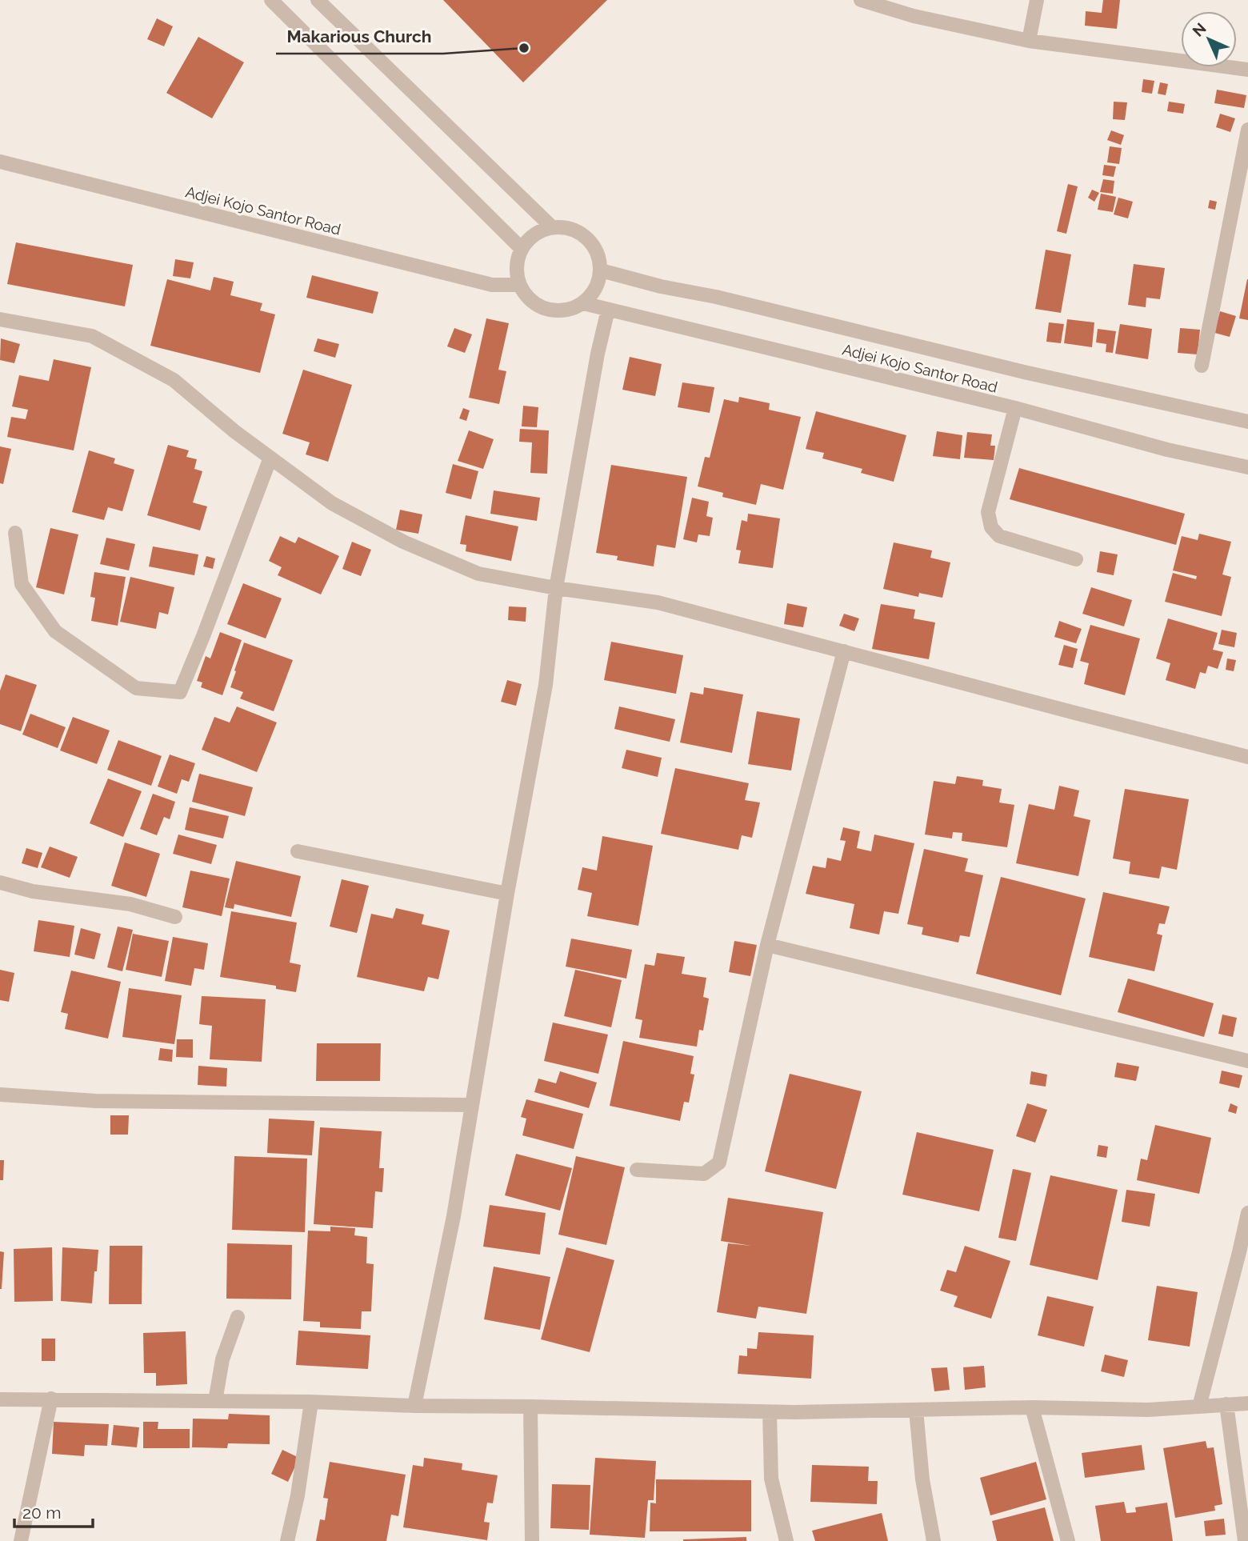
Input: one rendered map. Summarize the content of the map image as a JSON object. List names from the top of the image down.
{
  "streets": {
    "street": ["Adjei Kojo Santor Road"]
  },
  "places": ["Makarious Church"],
  "scale_bar": "20 m",
  "north": "top left"
}
